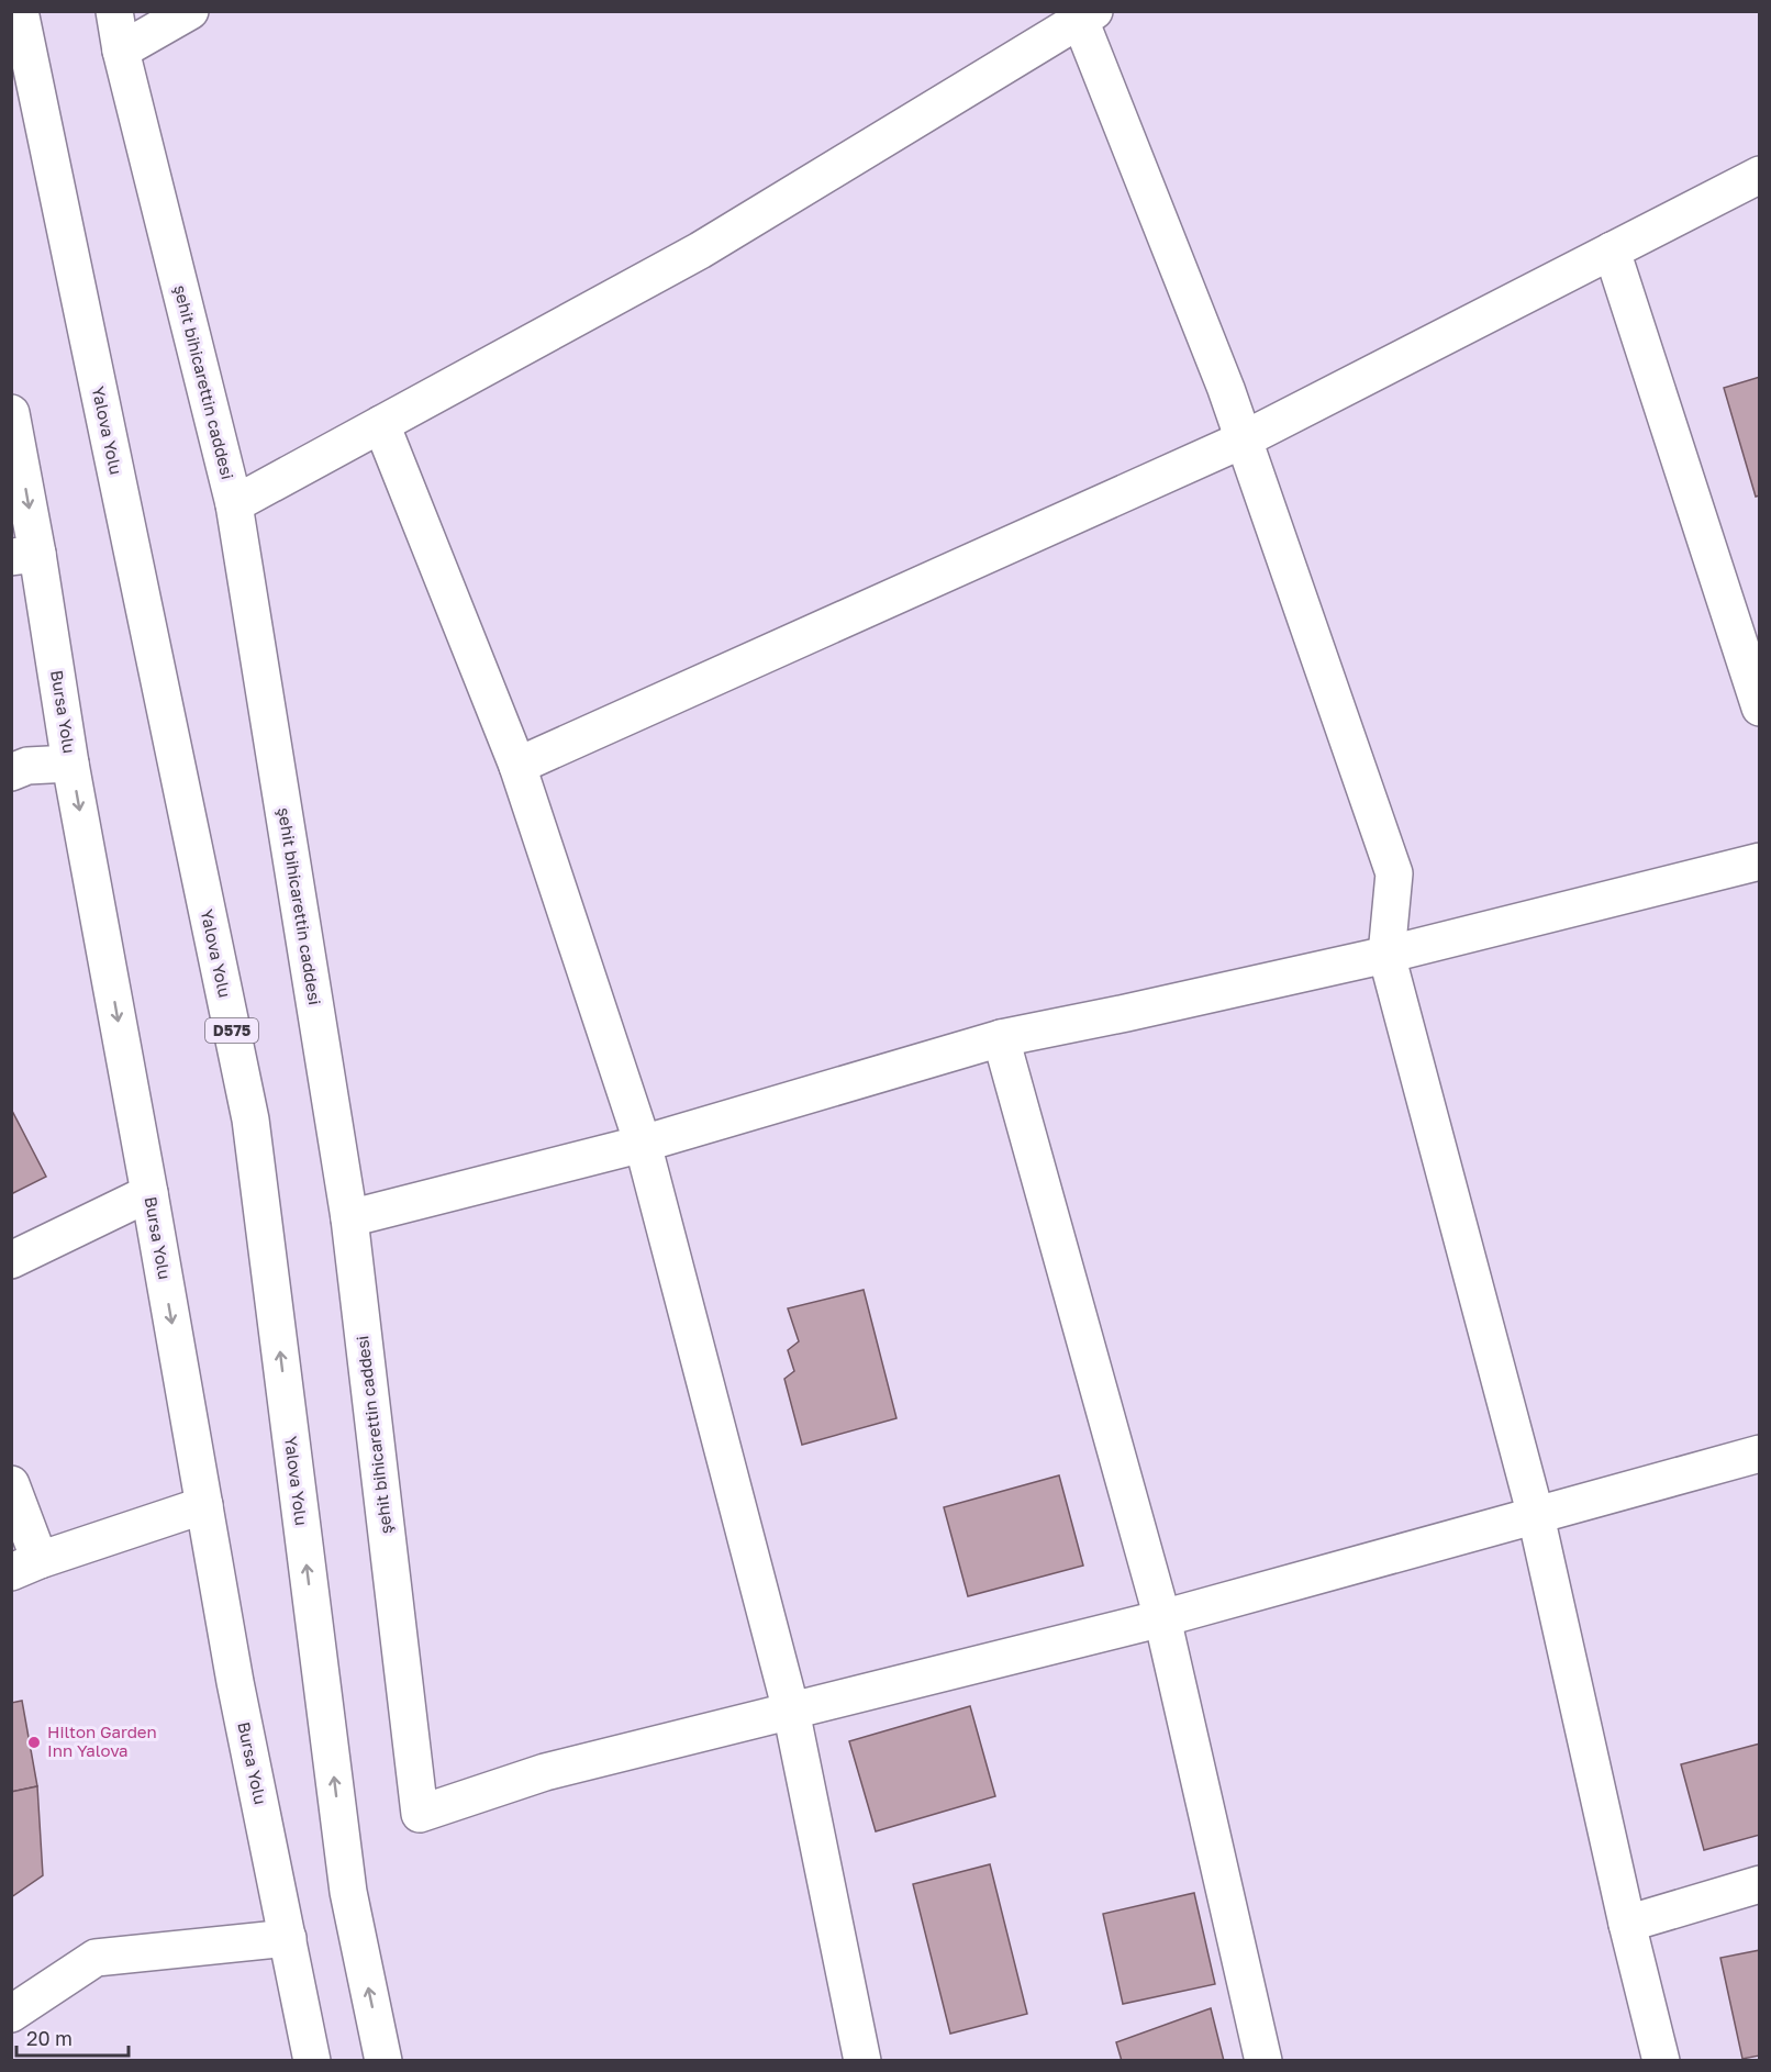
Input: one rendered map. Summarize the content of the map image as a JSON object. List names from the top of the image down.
{
  "streets": {
    "main road": [
      "şehit bihicarettin caddesi",
      "Yalova Yolu",
      "Bursa Yolu",
      "D575"
    ]
  },
  "one_way": ["Yalova Yolu", "Bursa Yolu"],
  "places": ["Hilton Garden Inn Yalova"],
  "scale_bar": "20 m"
}
